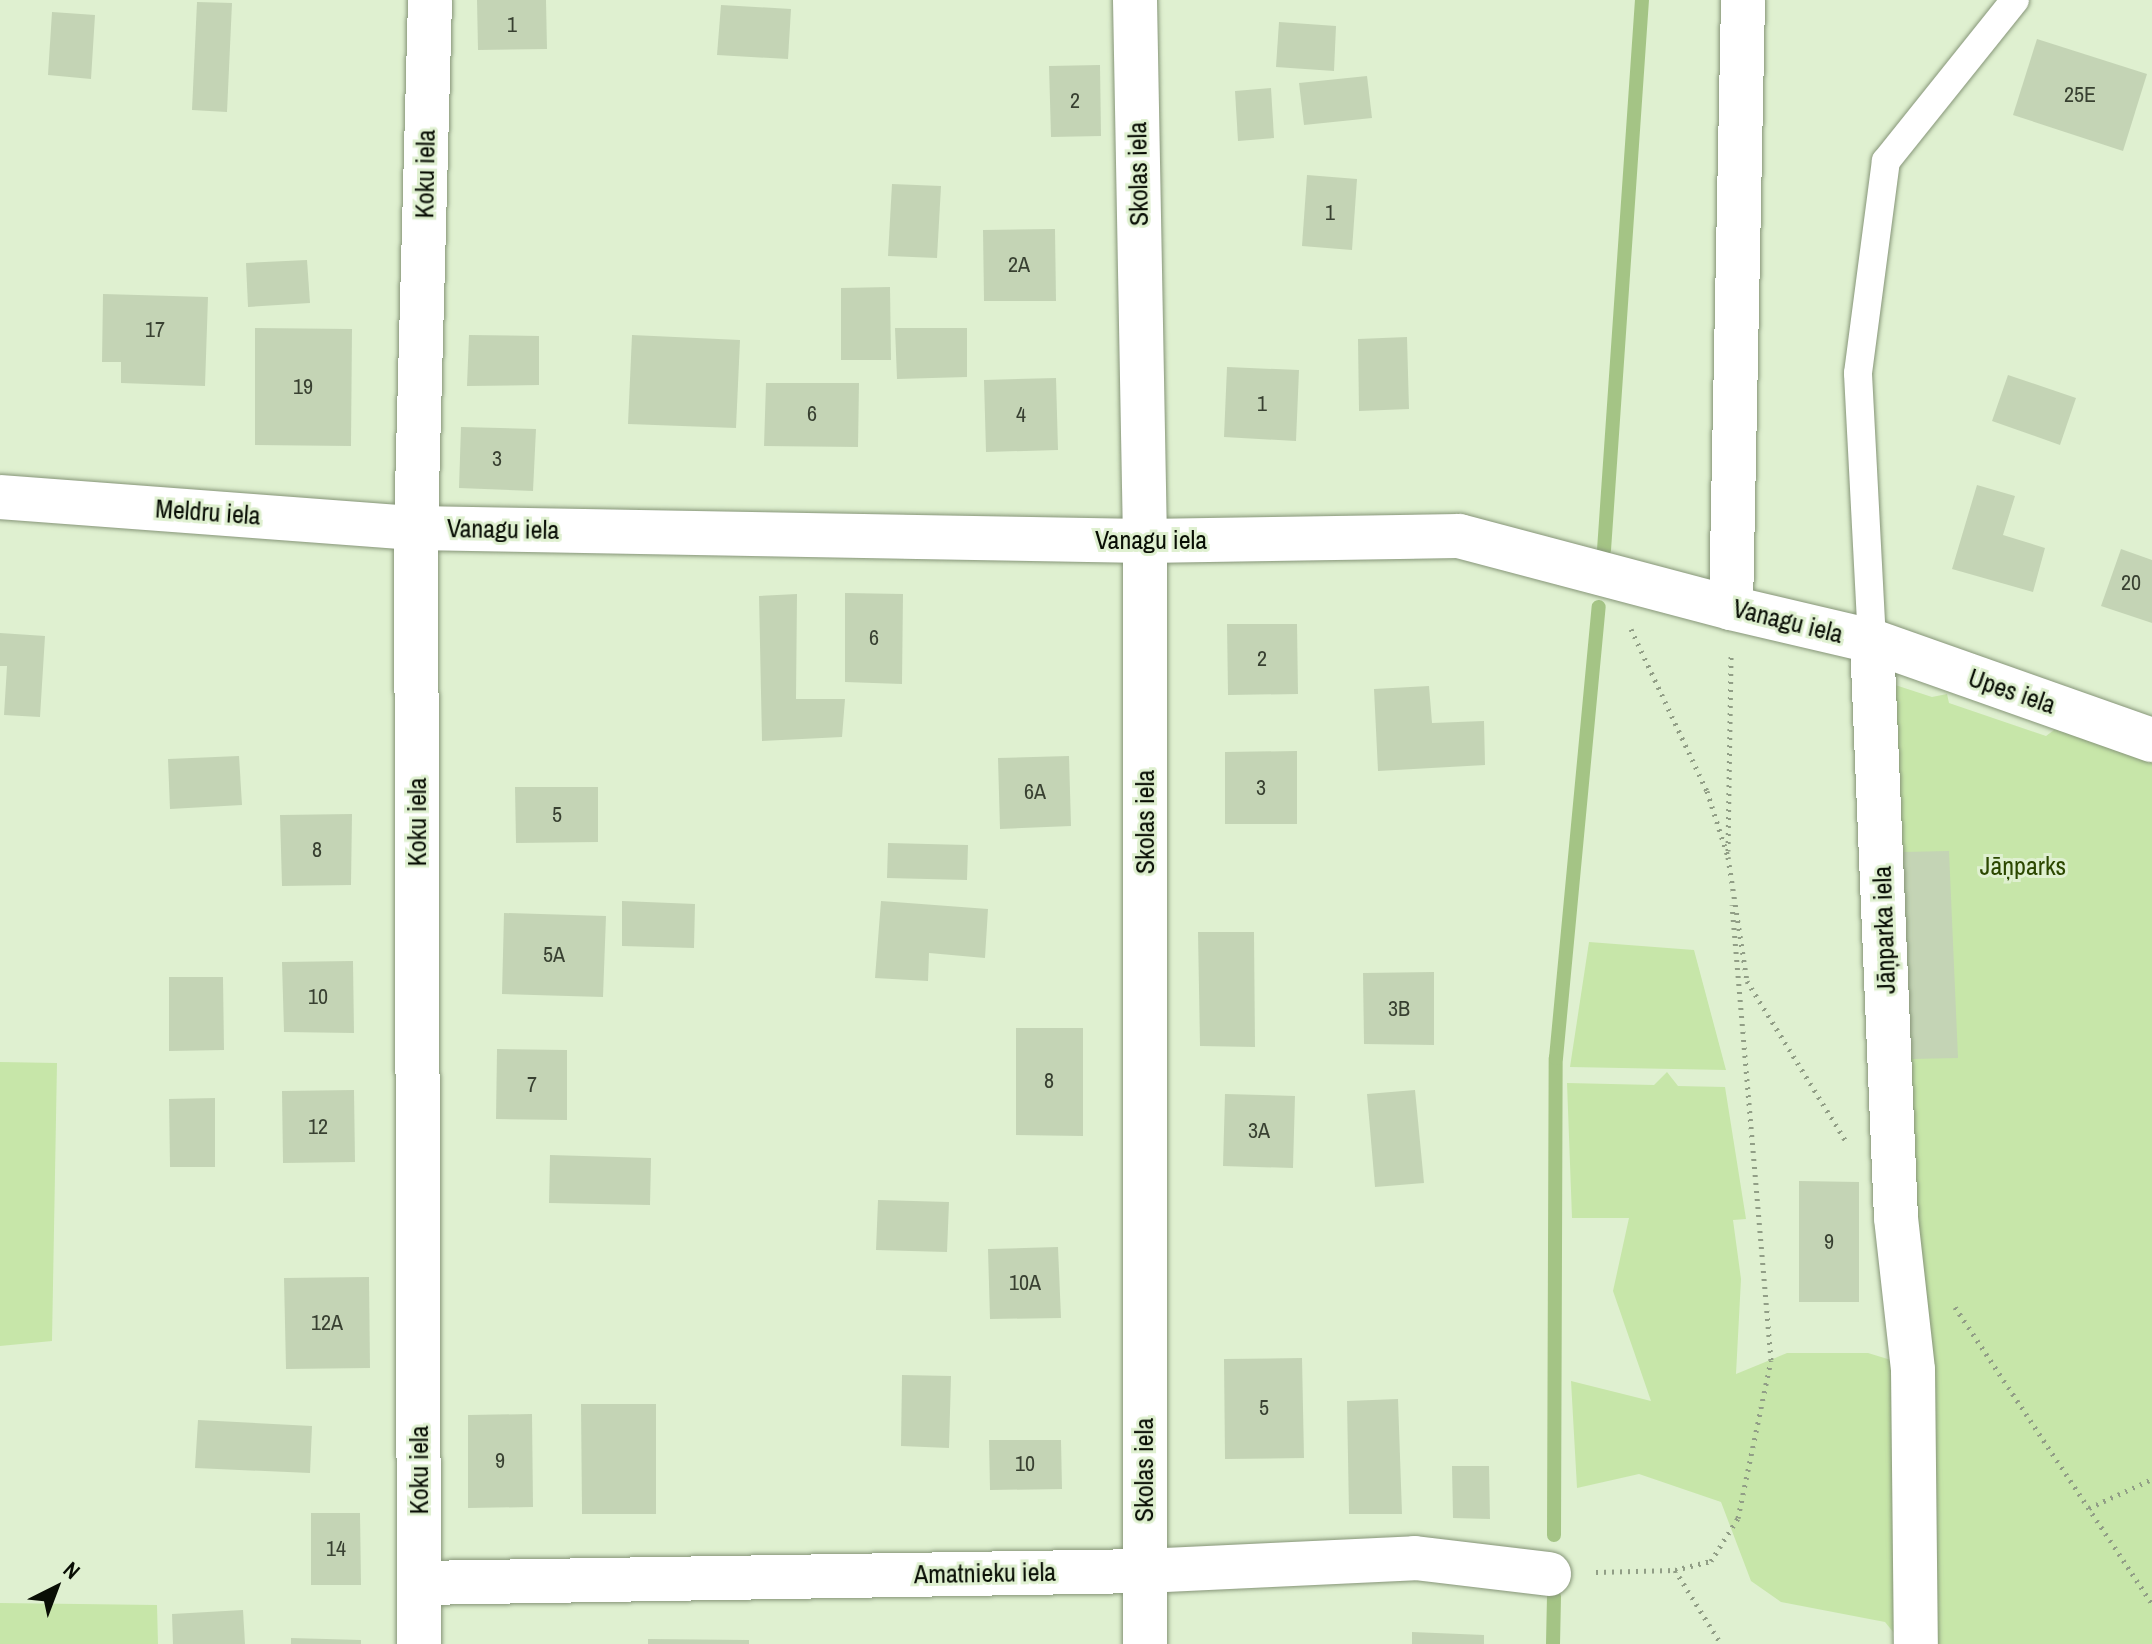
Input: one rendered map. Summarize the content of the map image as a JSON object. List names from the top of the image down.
{
  "streets": {
    "street": [
      "Koku iela",
      "Skolas iela",
      "Meldru iela",
      "Vanagu iela",
      "Upes iela",
      "Jāņparka iela",
      "Amatnieku iela"
    ]
  },
  "crossings": [
    ["Koku iela", "Meldru iela"],
    ["Koku iela", "Vanagu iela"],
    ["Koku iela", "Amatnieku iela"],
    ["Skolas iela", "Vanagu iela"],
    ["Skolas iela", "Amatnieku iela"],
    ["Meldru iela", "Vanagu iela"],
    ["Vanagu iela", "Upes iela"],
    ["Vanagu iela", "Jāņparka iela"],
    ["Upes iela", "Jāņparka iela"]
  ],
  "parks": ["Jāņparks"],
  "house_numbers": [
    "1",
    "25E",
    "2",
    "1",
    "2A",
    "17",
    "19",
    "1",
    "6",
    "4",
    "3",
    "20",
    "6",
    "2",
    "3",
    "6A",
    "5",
    "8",
    "5A",
    "10",
    "3B",
    "8",
    "7",
    "12",
    "3A",
    "9",
    "10A",
    "12A",
    "5",
    "9",
    "10",
    "14"
  ],
  "north": "top right"
}
